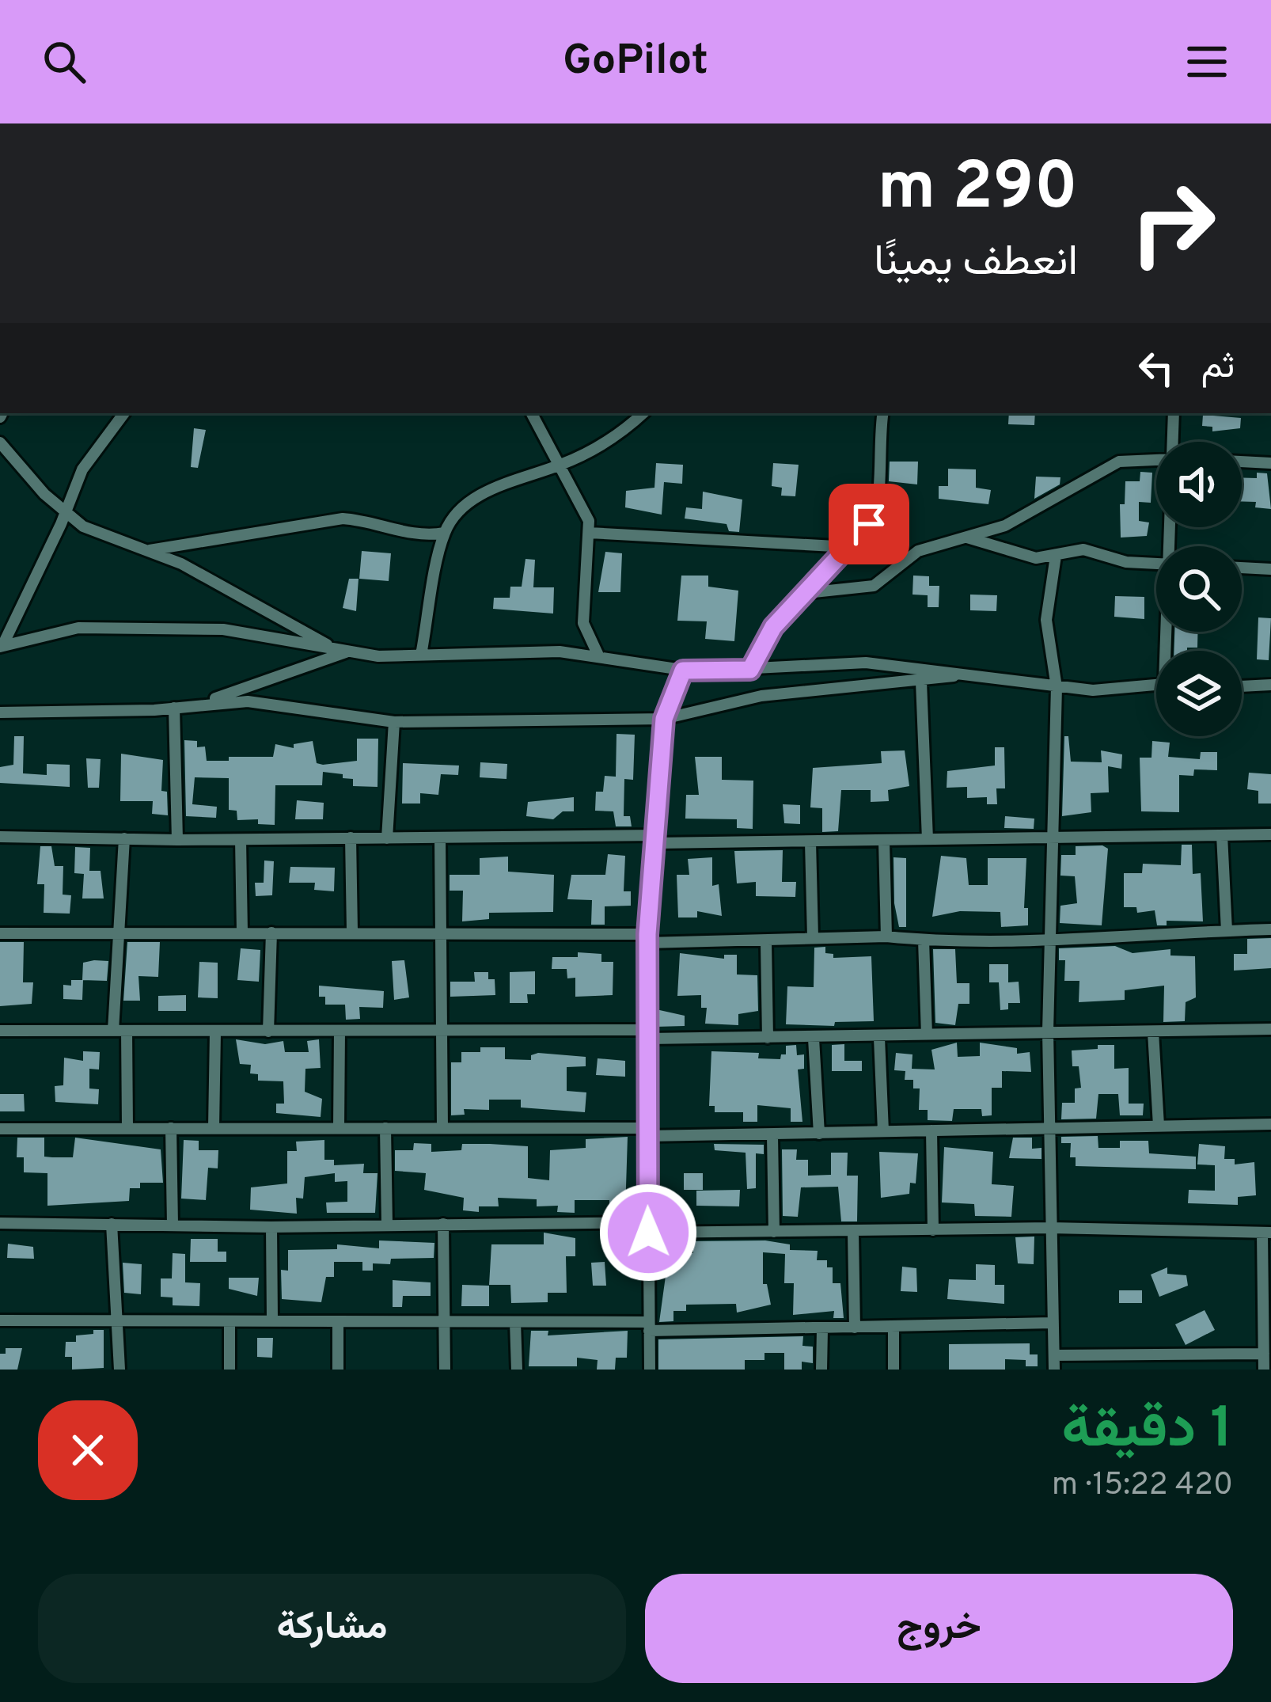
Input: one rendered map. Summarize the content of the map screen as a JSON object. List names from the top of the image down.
{
  "page": {
    "header": "GoPilot",
    "turn": ["290 m", "انعطف يمينًا"],
    "then": "ثم",
    "heading": ["1 دقيقة", "420 m · 15:22"],
    "buttons": ["خروج", "مشاركة"]
  }
}
